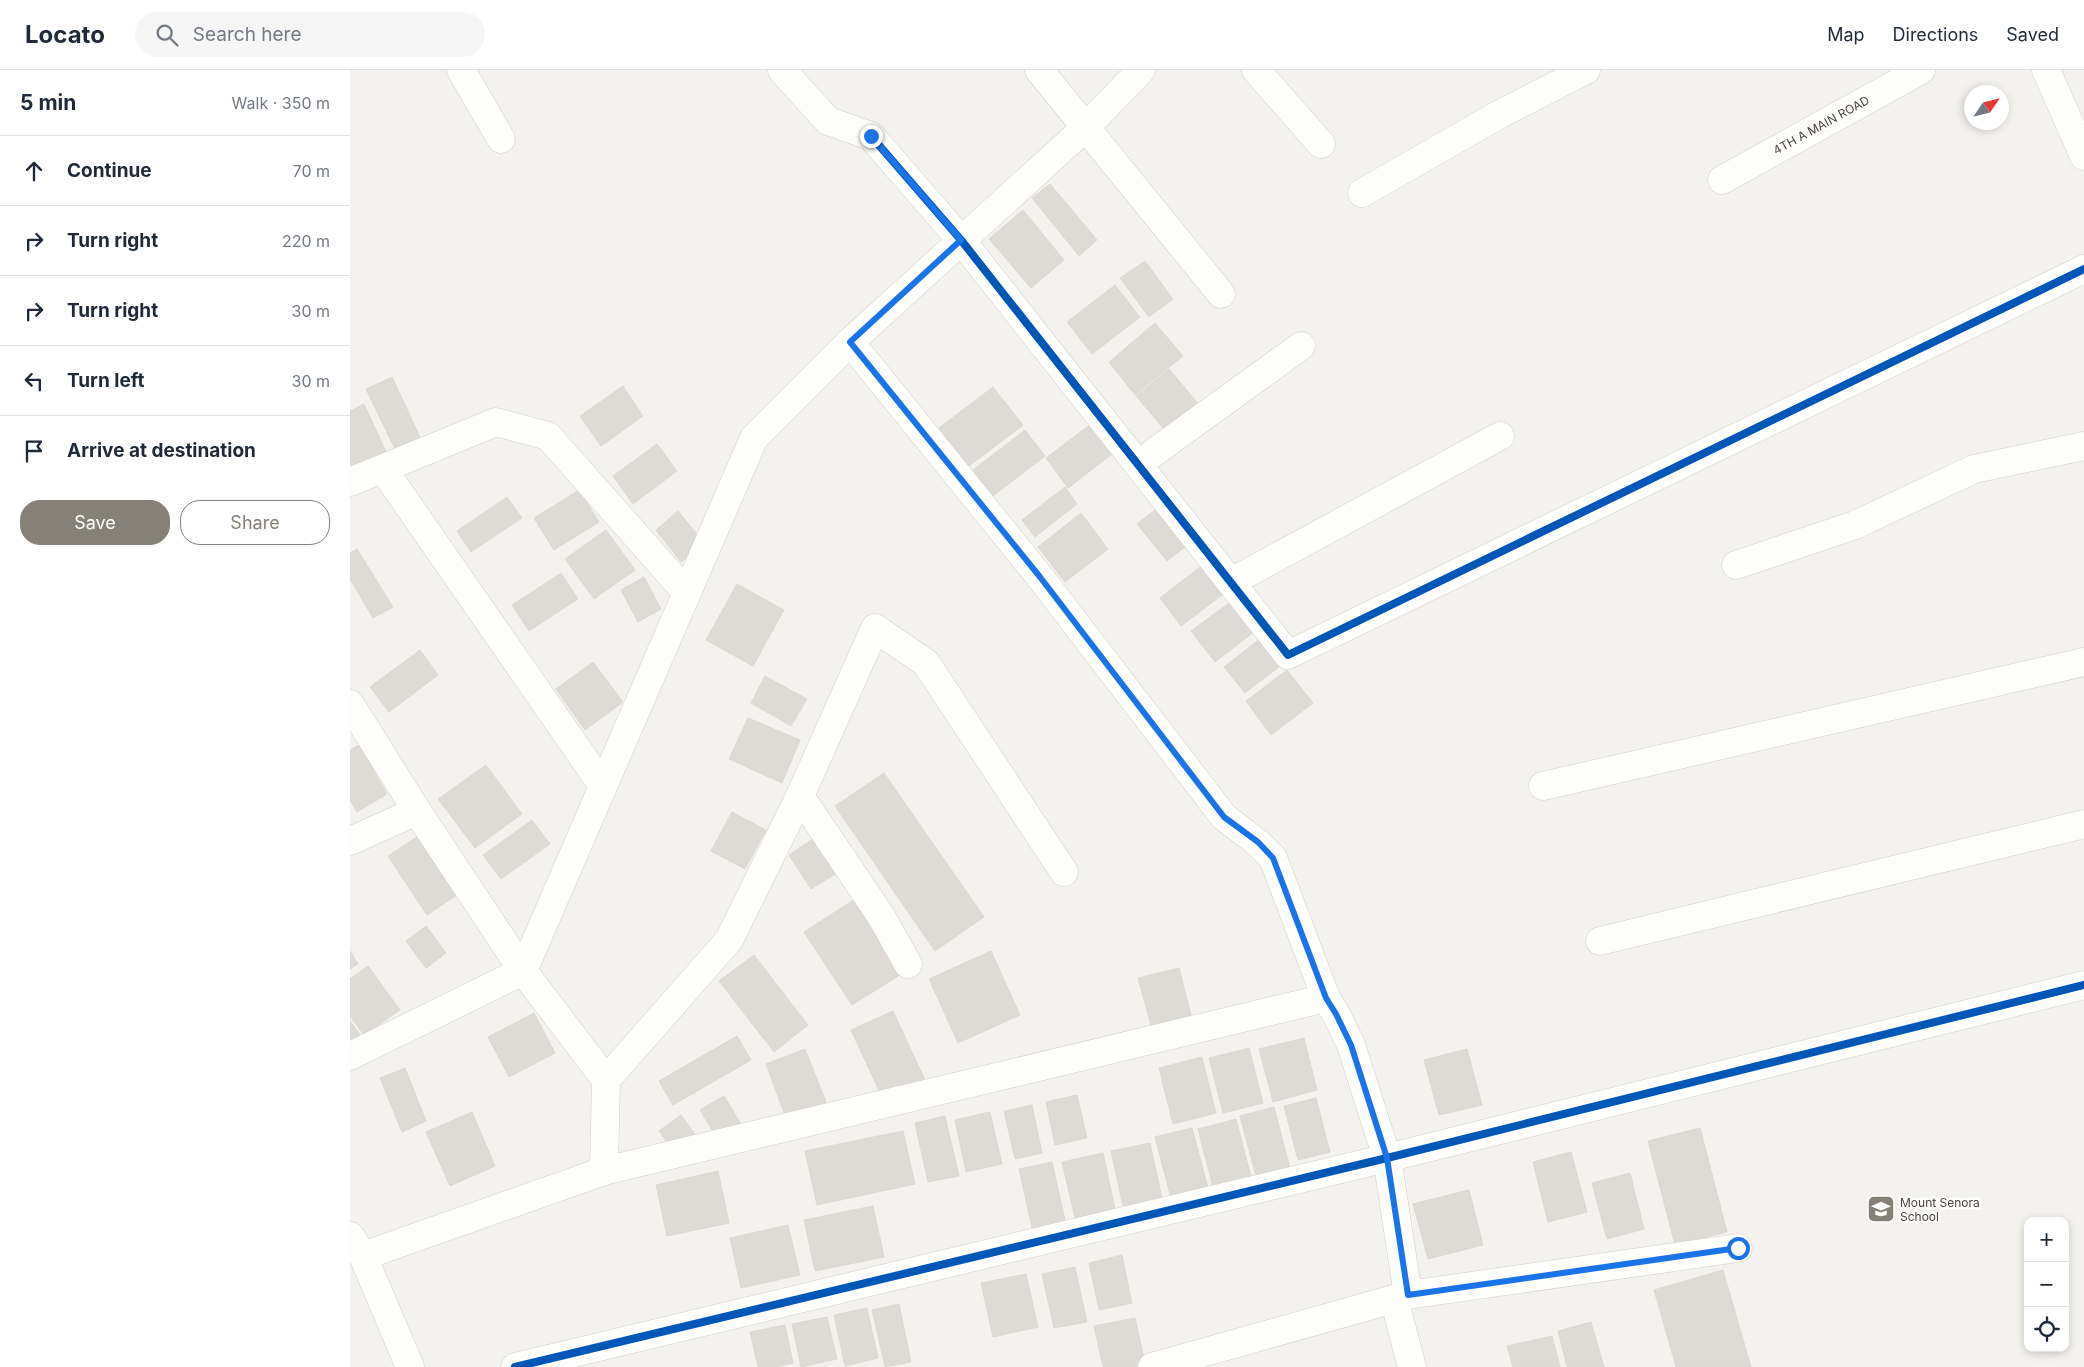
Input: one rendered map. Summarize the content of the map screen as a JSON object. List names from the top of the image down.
{
  "streets": {
    "street": ["4TH A MAIN ROAD"]
  },
  "places": {
    "school or university": ["Mount Senora School"]
  },
  "north": "top right",
  "page": {
    "header": "Locato",
    "search": "Search here",
    "nav": ["Map", "Directions", "Saved"],
    "heading": ["5 min", "Walk · 350 m"],
    "list": [
      ["Continue", "70 m"],
      ["Turn right", "220 m"],
      ["Turn right", "30 m"],
      ["Turn left", "30 m"],
      "Arrive at destination"
    ],
    "buttons": ["Save", "Share"],
    "map_buttons": ["+", "−"]
  }
}
